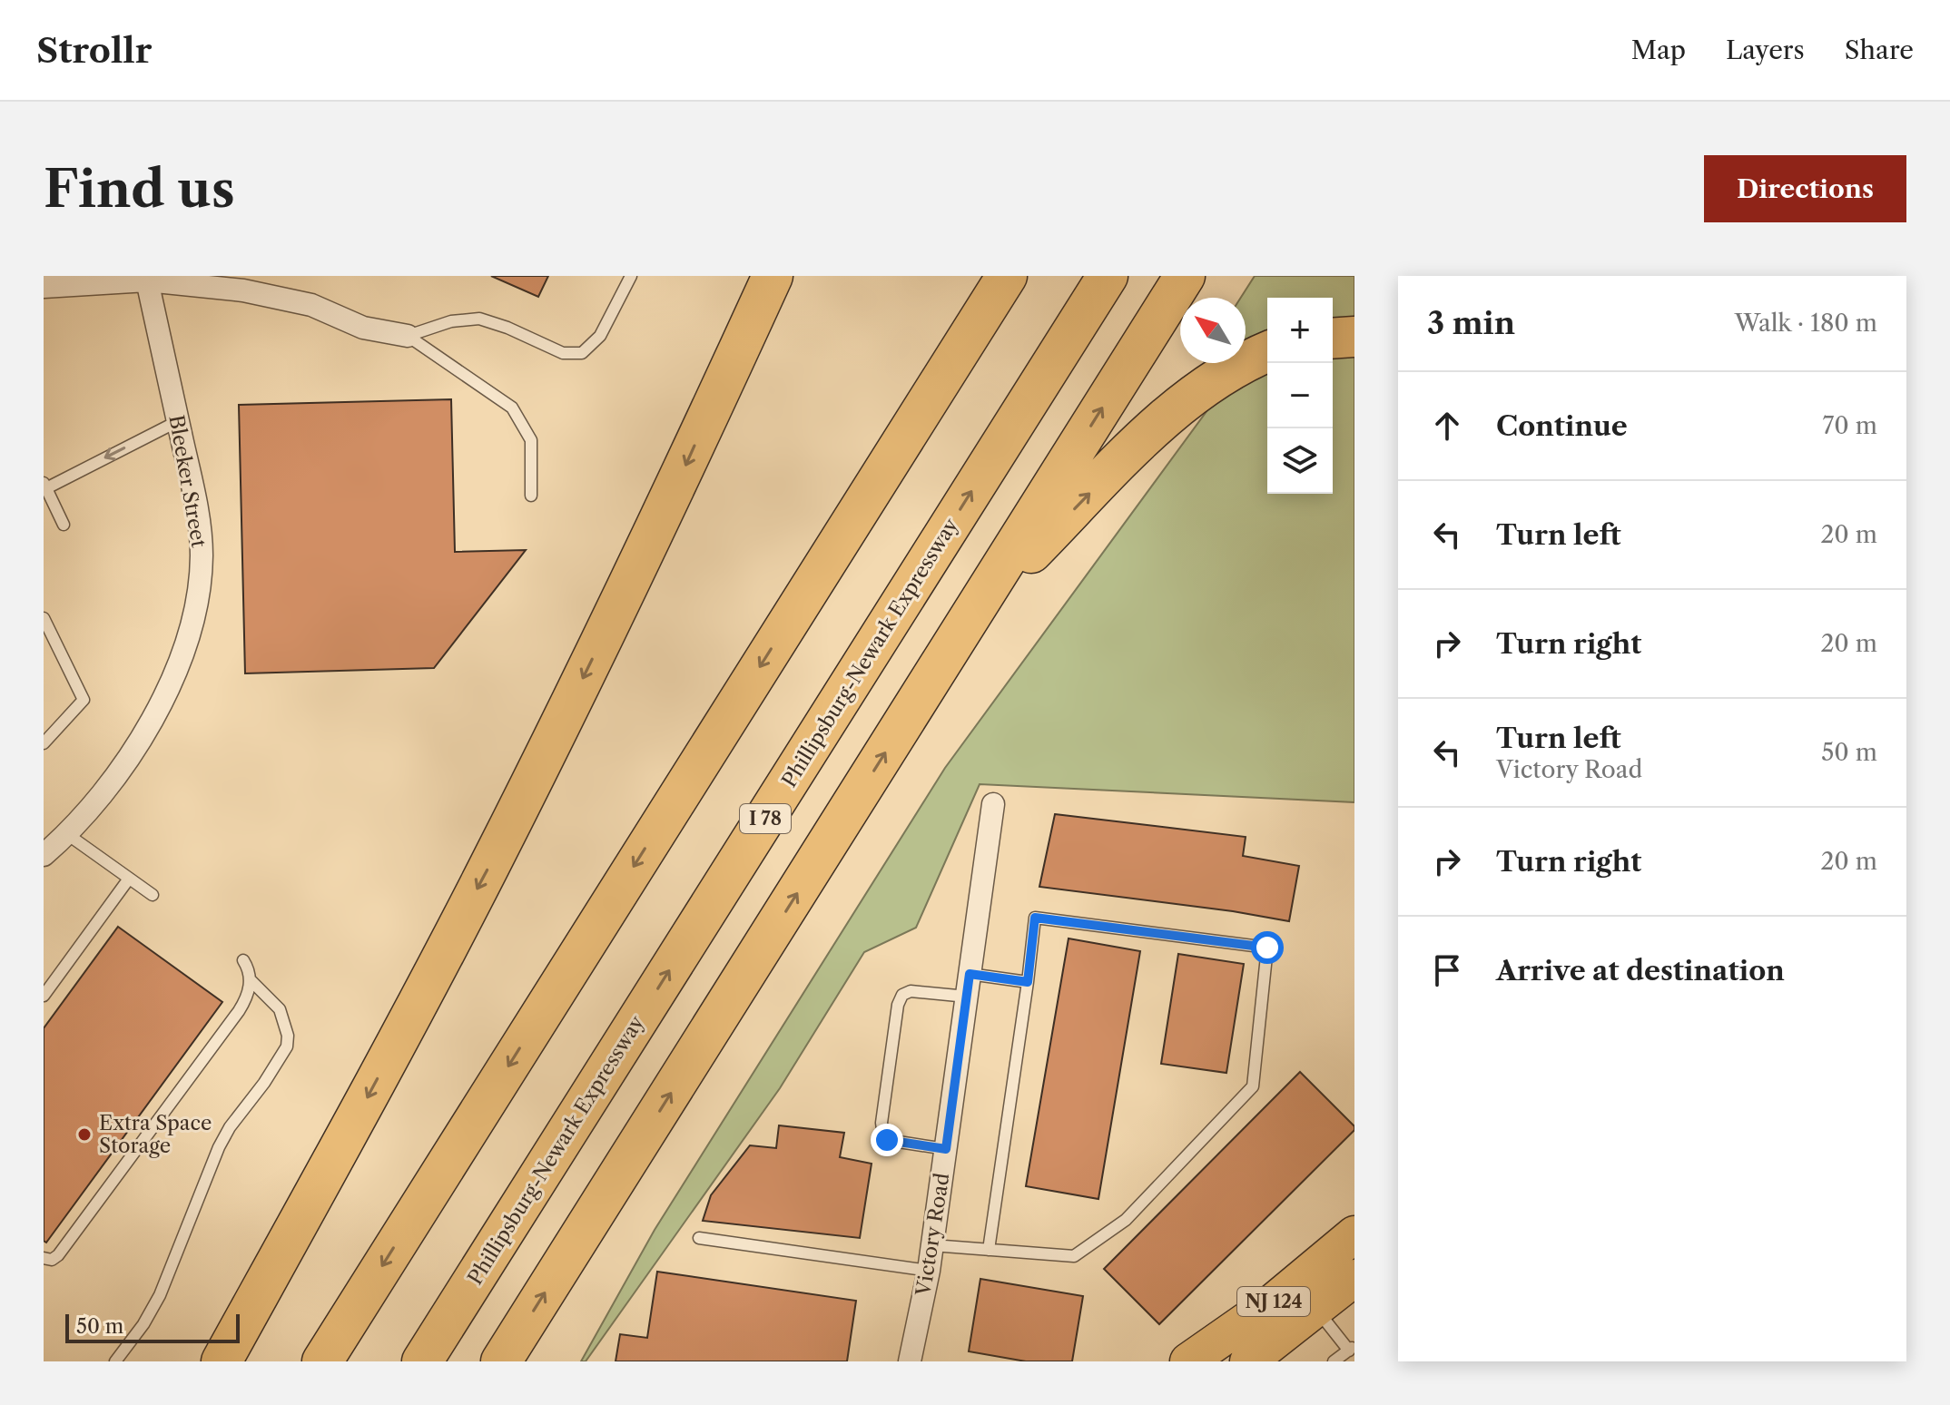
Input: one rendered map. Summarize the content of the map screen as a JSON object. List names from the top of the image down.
{
  "streets": {
    "highway": ["Phillipsburg-Newark Expressway", "I 78"],
    "main road": ["NJ 124"],
    "street": ["Bleeker Street", "Victory Road"]
  },
  "places": ["Extra Space Storage"],
  "scale_bar": "50 m",
  "north": "top left",
  "page": {
    "header": "Strollr",
    "nav": ["Map", "Layers", "Share"],
    "buttons": "Directions",
    "title": "Find us",
    "heading": ["3 min", "Walk · 180 m"],
    "map_buttons": ["+", "−"],
    "list": [
      ["Continue", "70 m"],
      ["Turn left", "20 m"],
      ["Turn right", "20 m"],
      ["Turn left", "Victory Road", "50 m"],
      ["Turn right", "20 m"],
      "Arrive at destination"
    ],
    "scale": "50 m"
  }
}
